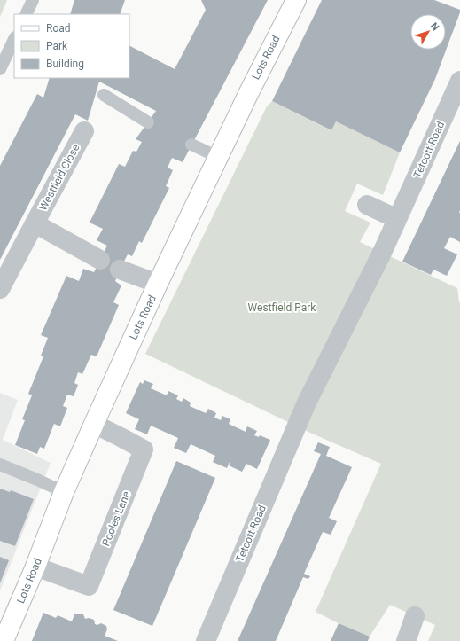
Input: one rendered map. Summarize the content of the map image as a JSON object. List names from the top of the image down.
{
  "streets": {
    "street": [
      "Lots Road",
      "Tetcott Road",
      "Westfield Close",
      "Pooles Lane"
    ]
  },
  "crossings": [
    ["Lots Road", "Pooles Lane"]
  ],
  "parks": ["Westfield Park"],
  "legend": ["Road", "Park", "Building"],
  "north": "top right"
}
